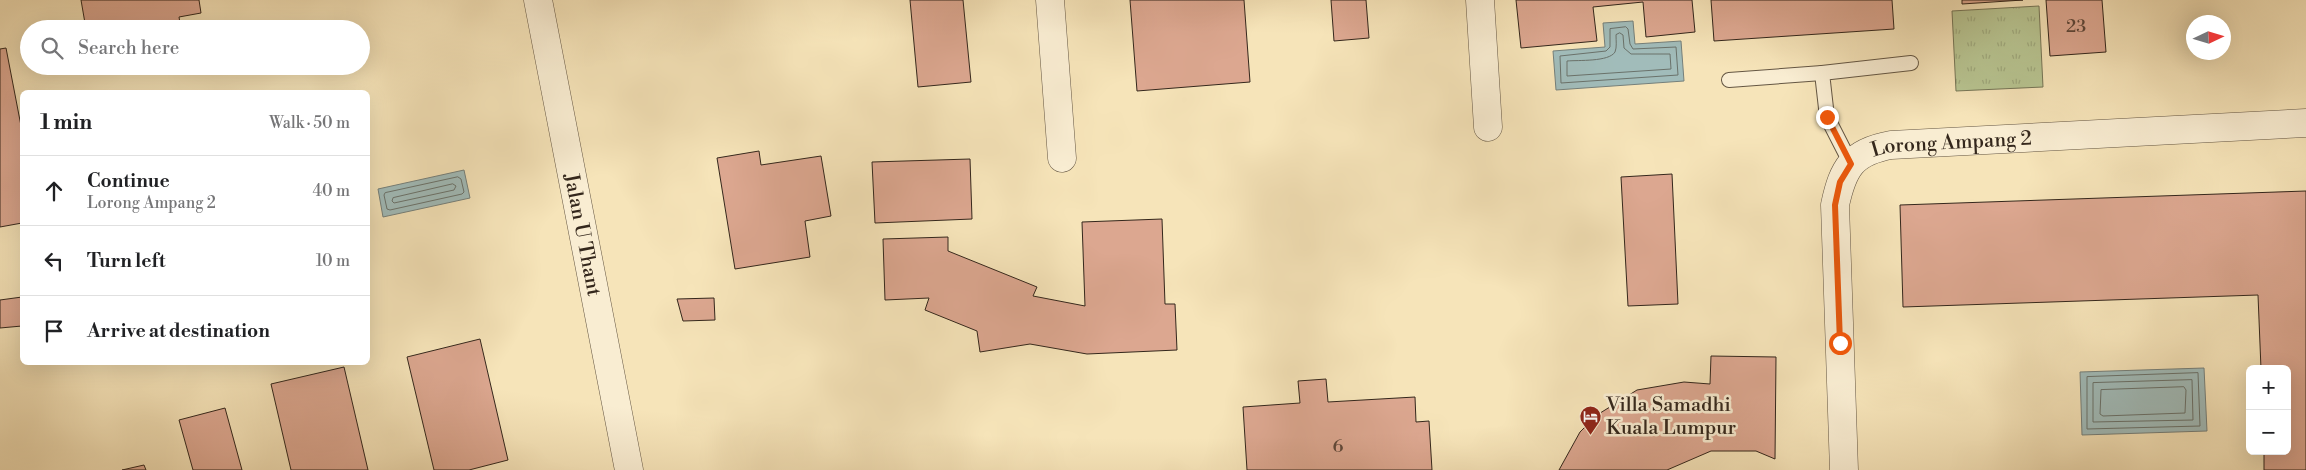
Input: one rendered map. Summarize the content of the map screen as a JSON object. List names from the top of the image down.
{
  "streets": {
    "street": ["Lorong Ampang 2", "Jalan U Thant"]
  },
  "places": {
    "hotel": ["Villa Samadhi Kuala Lumpur"]
  },
  "house_numbers": ["23", "6"],
  "north": "right",
  "page": {
    "search": "Search here",
    "heading": ["1 min", "Walk · 50 m"],
    "list": [
      ["Continue", "Lorong Ampang 2", "40 m"],
      ["Turn left", "10 m"],
      "Arrive at destination"
    ],
    "map_buttons": ["+", "−"]
  }
}
